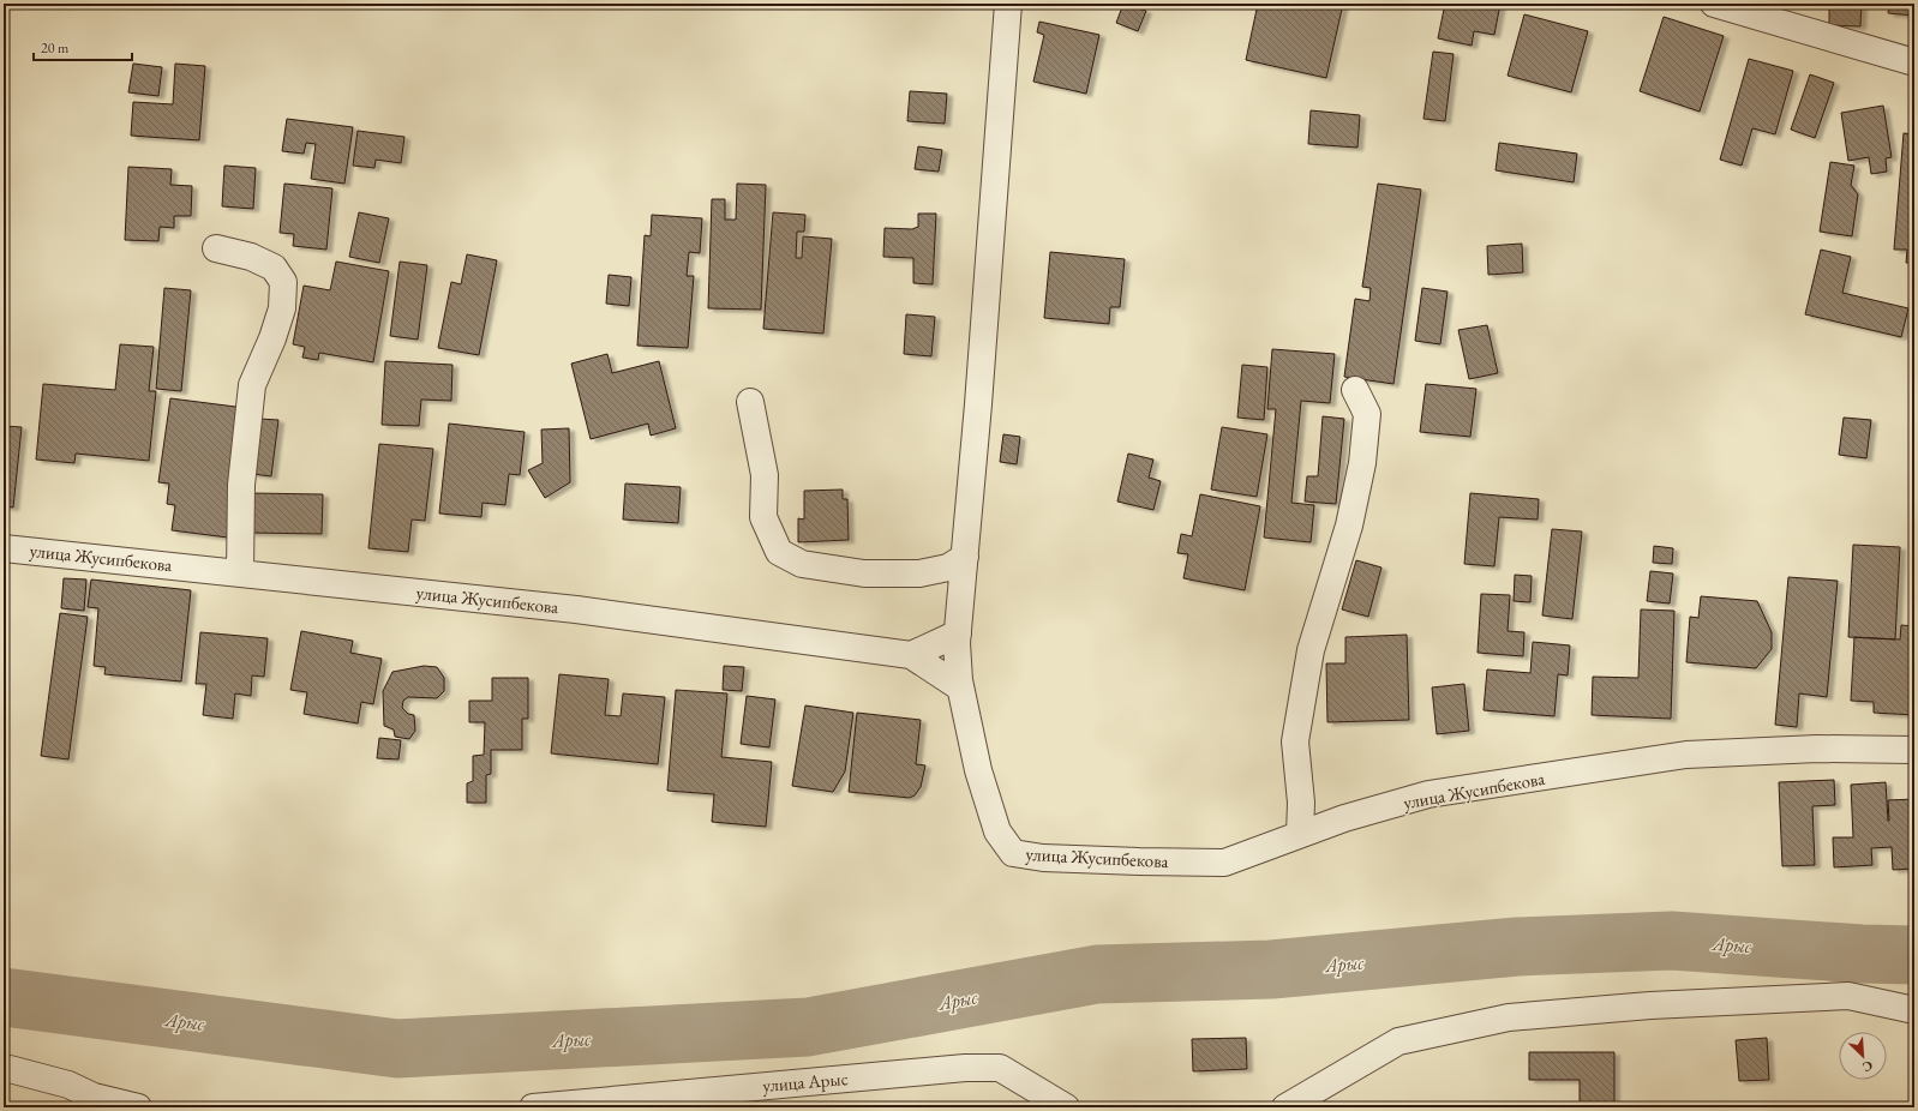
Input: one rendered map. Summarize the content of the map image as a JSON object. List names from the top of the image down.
{
  "streets": {
    "street": ["улица Жусипбекова", "улица Арыс"]
  },
  "water": ["Арыс"],
  "scale_bar": "20 m",
  "north": "bottom right"
}
